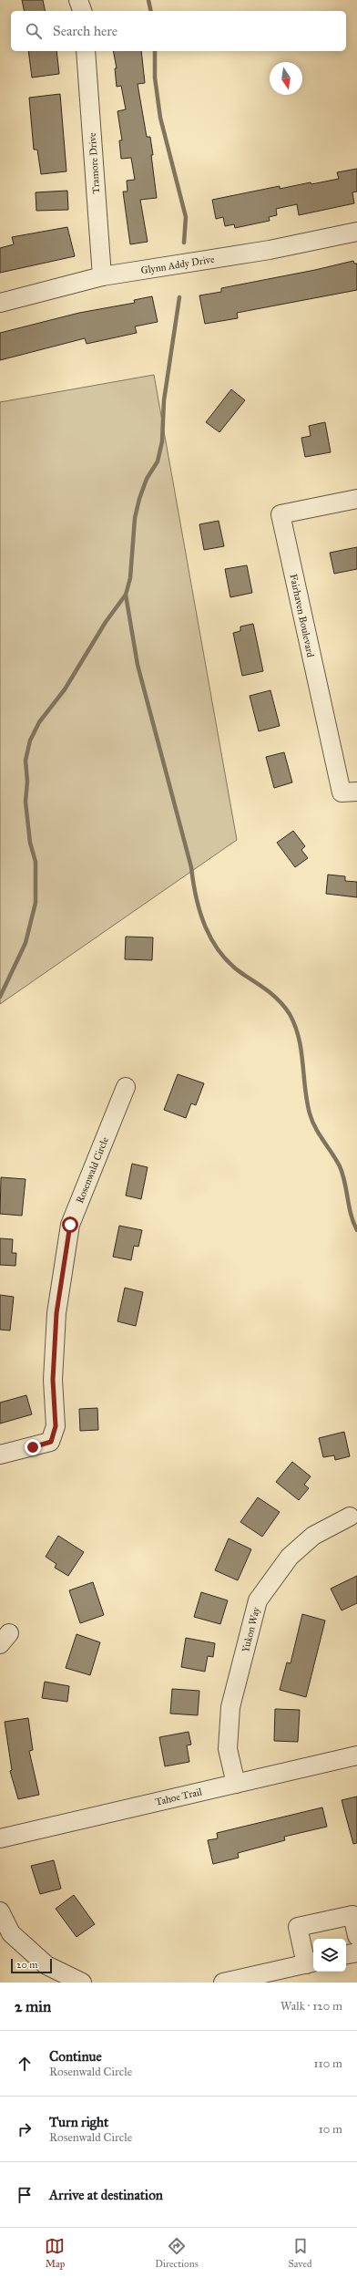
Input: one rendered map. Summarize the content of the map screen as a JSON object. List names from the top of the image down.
{
  "streets": {
    "street": [
      "Tramore Drive",
      "Glynn Addy Drive",
      "Fairhaven Boulevard",
      "Rosenwald Circle",
      "Yukon Way",
      "Tahoe Trail"
    ]
  },
  "crossings": [
    ["Tramore Drive", "Glynn Addy Drive"],
    ["Yukon Way", "Tahoe Trail"]
  ],
  "scale_bar": "20 m",
  "north": "bottom",
  "page": {
    "search": "Search here",
    "scale": "20 m",
    "heading": ["2 min", "Walk · 120 m"],
    "list": [
      ["Continue", "Rosenwald Circle", "110 m"],
      ["Turn right", "Rosenwald Circle", "10 m"],
      "Arrive at destination"
    ],
    "nav": ["Map", "Directions", "Saved"]
  }
}
